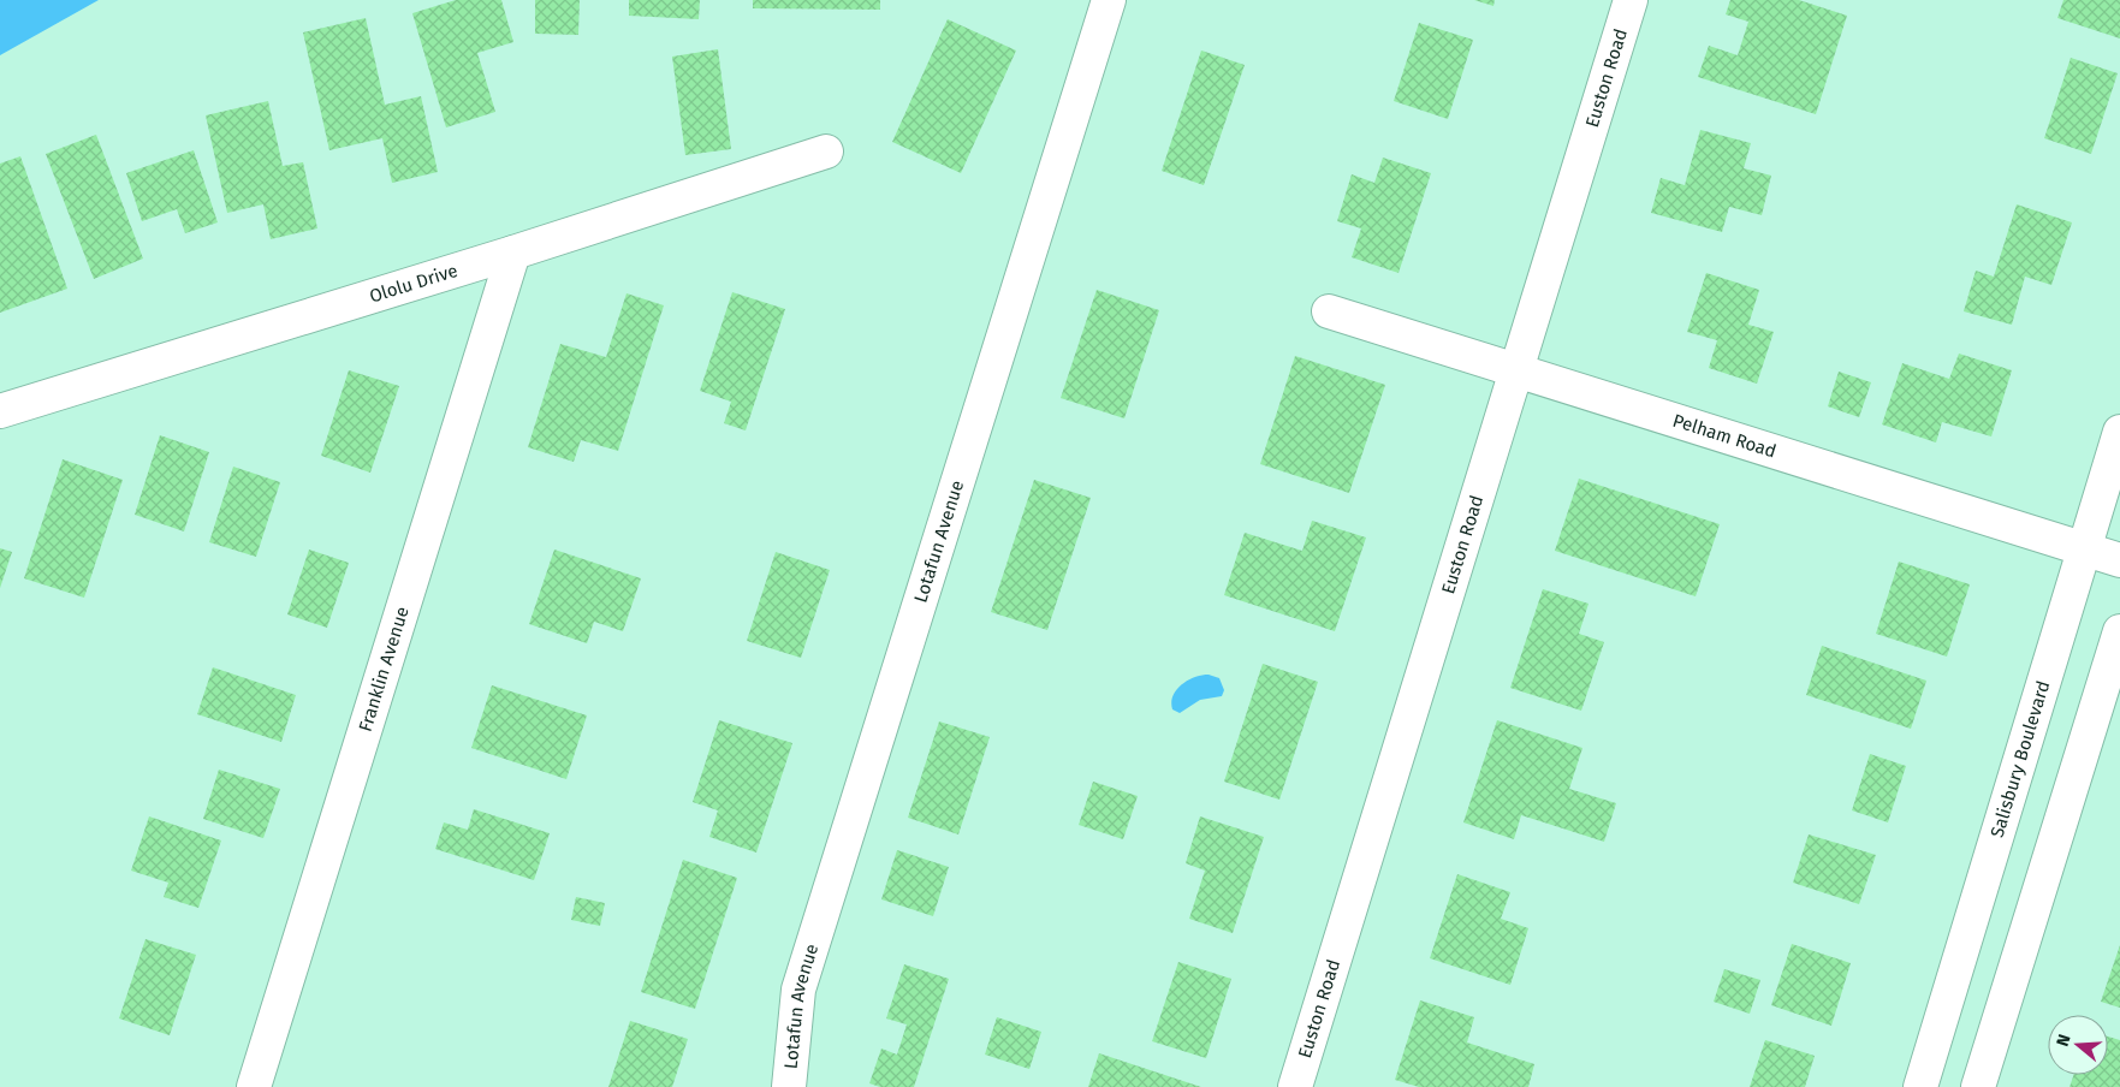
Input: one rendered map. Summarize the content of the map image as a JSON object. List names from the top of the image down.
{
  "streets": {
    "street": [
      "Euston Road",
      "Ololu Drive",
      "Pelham Road",
      "Lotafun Avenue",
      "Franklin Avenue",
      "Salisbury Boulevard"
    ]
  },
  "crossings": [
    ["Euston Road", "Pelham Road"],
    ["Ololu Drive", "Franklin Avenue"],
    ["Pelham Road", "Salisbury Boulevard"]
  ],
  "north": "left"
}
